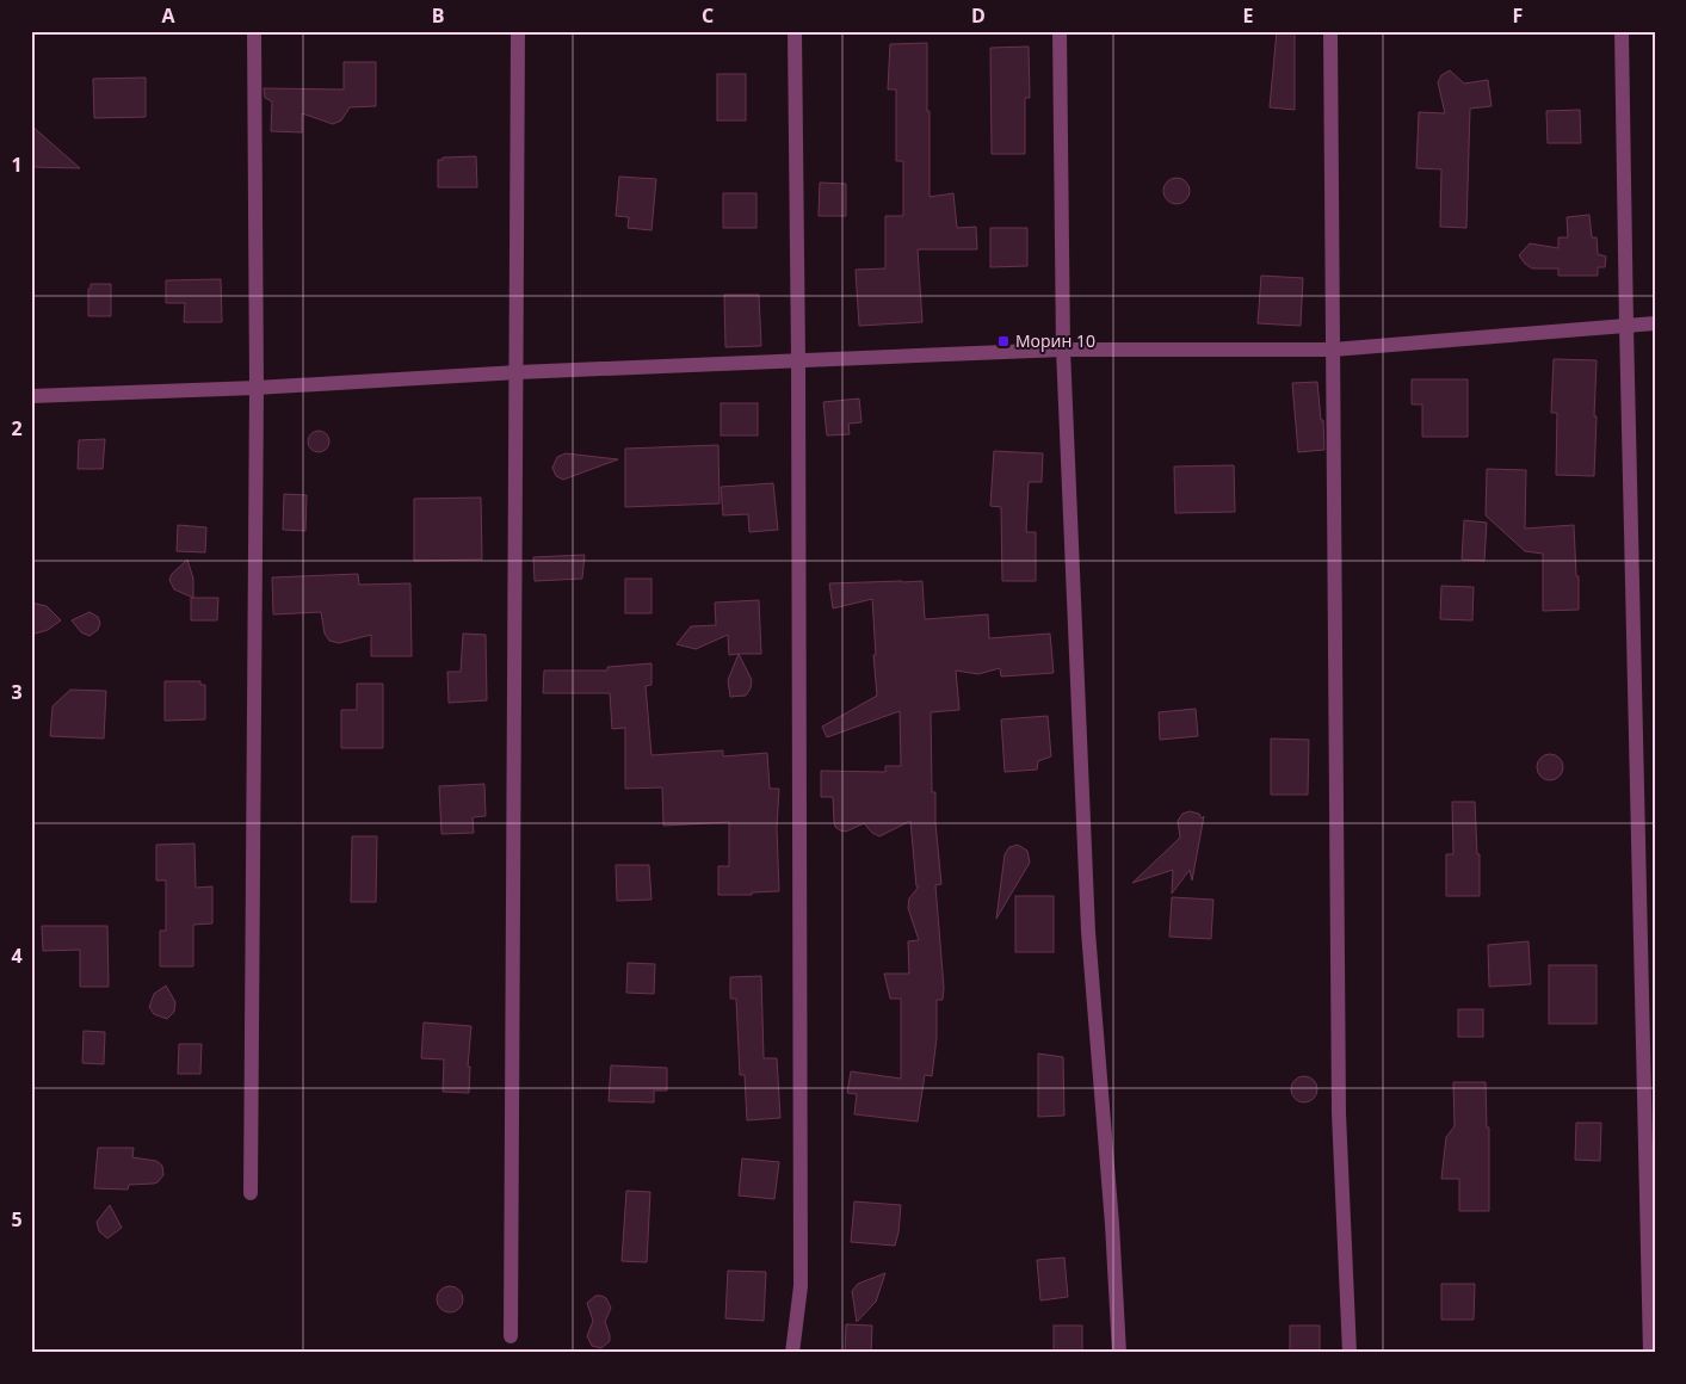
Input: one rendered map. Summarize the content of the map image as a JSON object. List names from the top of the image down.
{
  "places": {
    "transit": ["Морин 10"]
  },
  "grid": {
    "columns": [
      "A",
      "B",
      "C",
      "D",
      "E",
      "F"
    ],
    "rows": [
      "1",
      "2",
      "3",
      "4",
      "5"
    ]
  }
}
